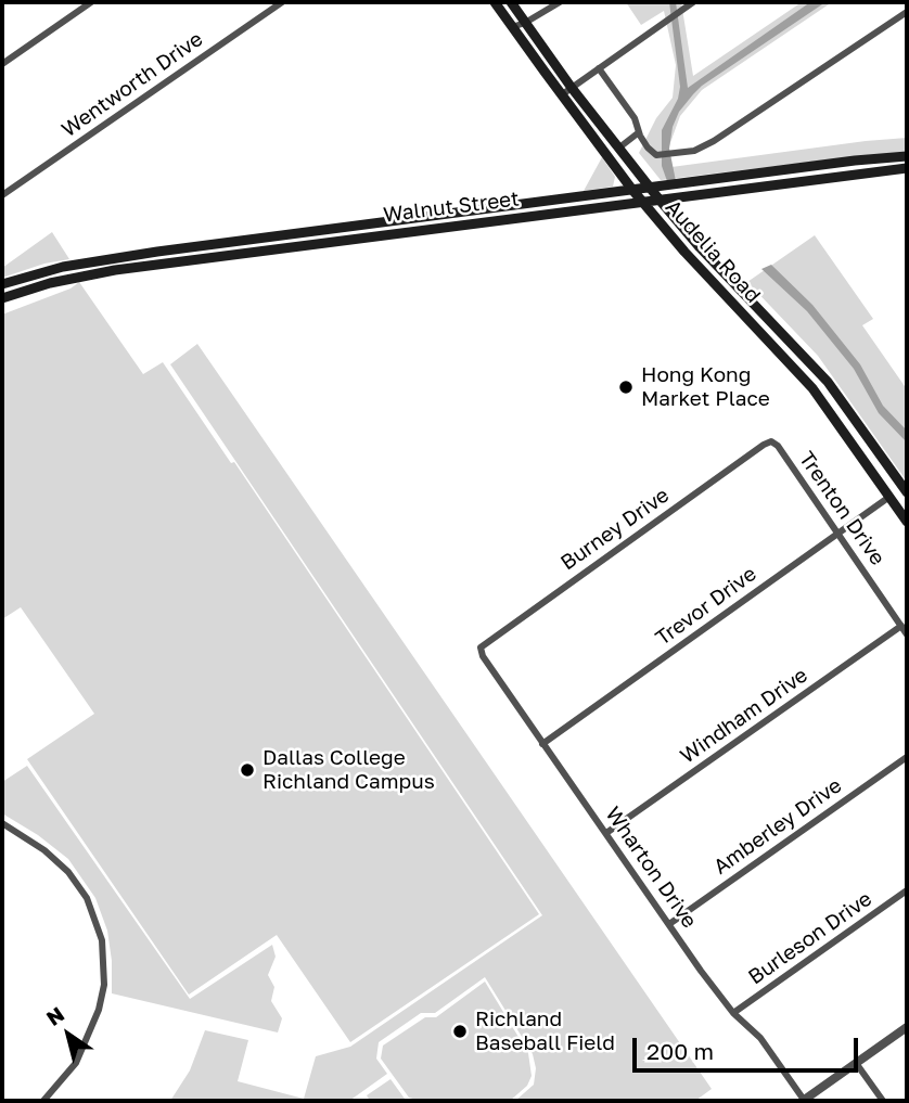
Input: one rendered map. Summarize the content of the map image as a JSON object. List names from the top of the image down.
{
  "streets": {
    "main road": ["Walnut Street", "Audelia Road"],
    "street": [
      "Wentworth Drive",
      "Trenton Drive",
      "Burney Drive",
      "Trevor Drive",
      "Windham Drive",
      "Amberley Drive",
      "Wharton Drive",
      "Burleson Drive"
    ]
  },
  "crossings": [
    ["Walnut Street", "Audelia Road"],
    ["Audelia Road", "Trevor Drive"],
    ["Trenton Drive", "Burney Drive"],
    ["Trenton Drive", "Trevor Drive"],
    ["Trenton Drive", "Windham Drive"],
    ["Burney Drive", "Wharton Drive"],
    ["Trevor Drive", "Wharton Drive"],
    ["Windham Drive", "Wharton Drive"],
    ["Amberley Drive", "Wharton Drive"],
    ["Wharton Drive", "Burleson Drive"]
  ],
  "places": ["Hong Kong Market Place", "Dallas College Richland Campus", "Richland Baseball Field"],
  "scale_bar": "200 m",
  "north": "top left"
}
